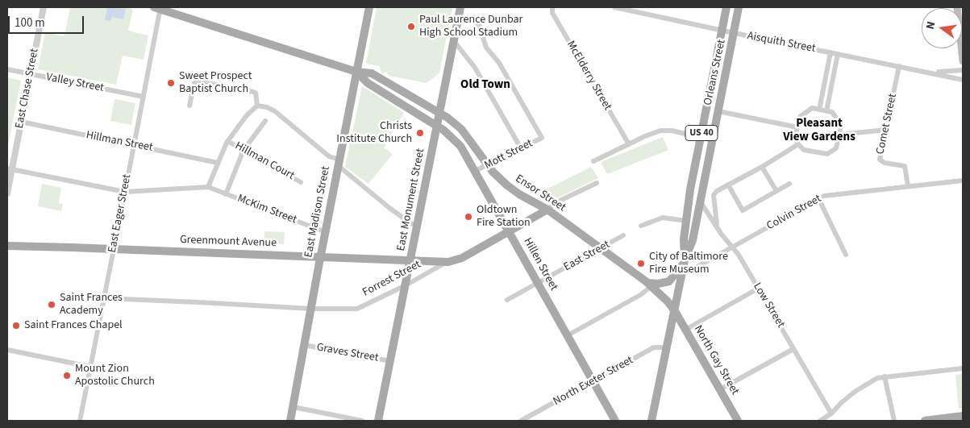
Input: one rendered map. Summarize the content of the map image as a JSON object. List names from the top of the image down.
{
  "streets": {
    "main road": [
      "Orleans Street",
      "US 40",
      "Ensor Street",
      "East Monument Street",
      "East Madison Street",
      "Greenmount Avenue",
      "Hillen Street",
      "Forrest Street",
      "North Gay Street"
    ],
    "street": [
      "Aisquith Street",
      "McElderry Street",
      "Valley Street",
      "East Chase Street",
      "Comet Street",
      "Hillman Street",
      "Mott Street",
      "Hillman Court",
      "McKim Street",
      "Colvin Street",
      "East Eager Street",
      "East Street",
      "Low Street",
      "Graves Street",
      "North Exeter Street"
    ]
  },
  "crossings": [
    ["Aisquith Street", "Orleans Street"],
    ["Aisquith Street", "Comet Street"],
    ["Orleans Street", "Ensor Street"],
    ["Orleans Street", "Colvin Street"],
    ["Orleans Street", "Low Street"],
    ["Orleans Street", "North Gay Street"],
    ["Orleans Street", "North Exeter Street"],
    ["Valley Street", "East Chase Street"],
    ["Valley Street", "East Eager Street"],
    ["East Chase Street", "Hillman Street"],
    ["Comet Street", "Colvin Street"],
    ["Hillman Street", "East Eager Street"],
    ["Mott Street", "Ensor Street"],
    ["Mott Street", "East Monument Street"],
    ["Mott Street", "Hillen Street"],
    ["Ensor Street", "East Monument Street"],
    ["Ensor Street", "East Madison Street"],
    ["Ensor Street", "East Eager Street"],
    ["Ensor Street", "East Street"],
    ["Ensor Street", "Hillen Street"],
    ["Ensor Street", "Forrest Street"],
    ["Ensor Street", "North Gay Street"],
    ["East Monument Street", "Greenmount Avenue"],
    ["East Monument Street", "Hillen Street"],
    ["East Monument Street", "Forrest Street"],
    ["East Monument Street", "Graves Street"],
    ["McKim Street", "East Madison Street"],
    ["East Madison Street", "Greenmount Avenue"],
    ["East Madison Street", "Forrest Street"],
    ["East Madison Street", "Graves Street"],
    ["Colvin Street", "Low Street"],
    ["East Eager Street", "Greenmount Avenue"],
    ["East Eager Street", "Forrest Street"],
    ["Greenmount Avenue", "Forrest Street"],
    ["East Street", "Hillen Street"],
    ["Hillen Street", "Forrest Street"],
    ["Hillen Street", "North Exeter Street"]
  ],
  "districts": ["Old Town", "Pleasant View Gardens"],
  "places": [
    "Paul Laurence Dunbar High School Stadium",
    "Sweet Prospect Baptist Church",
    "Christs Institute Church",
    "Oldtown Fire Station",
    "City of Baltimore Fire Museum",
    "Saint Frances Academy",
    "Saint Frances Chapel",
    "Mount Zion Apostolic Church"
  ],
  "scale_bar": "100 m",
  "north": "left"
}
